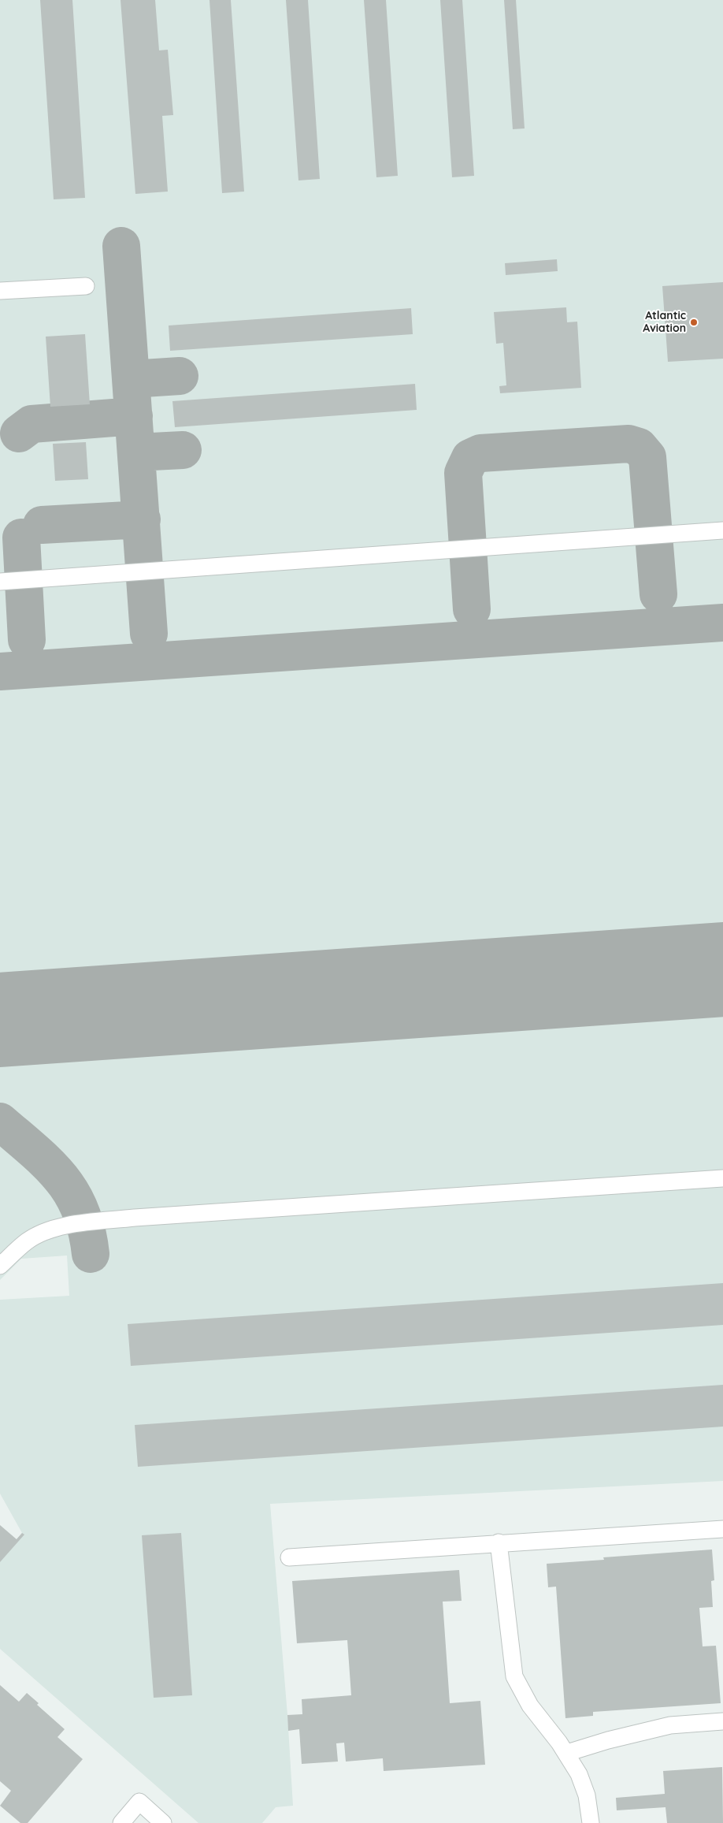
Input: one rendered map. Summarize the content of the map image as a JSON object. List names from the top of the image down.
{
  "places": ["Atlantic Aviation"]
}
